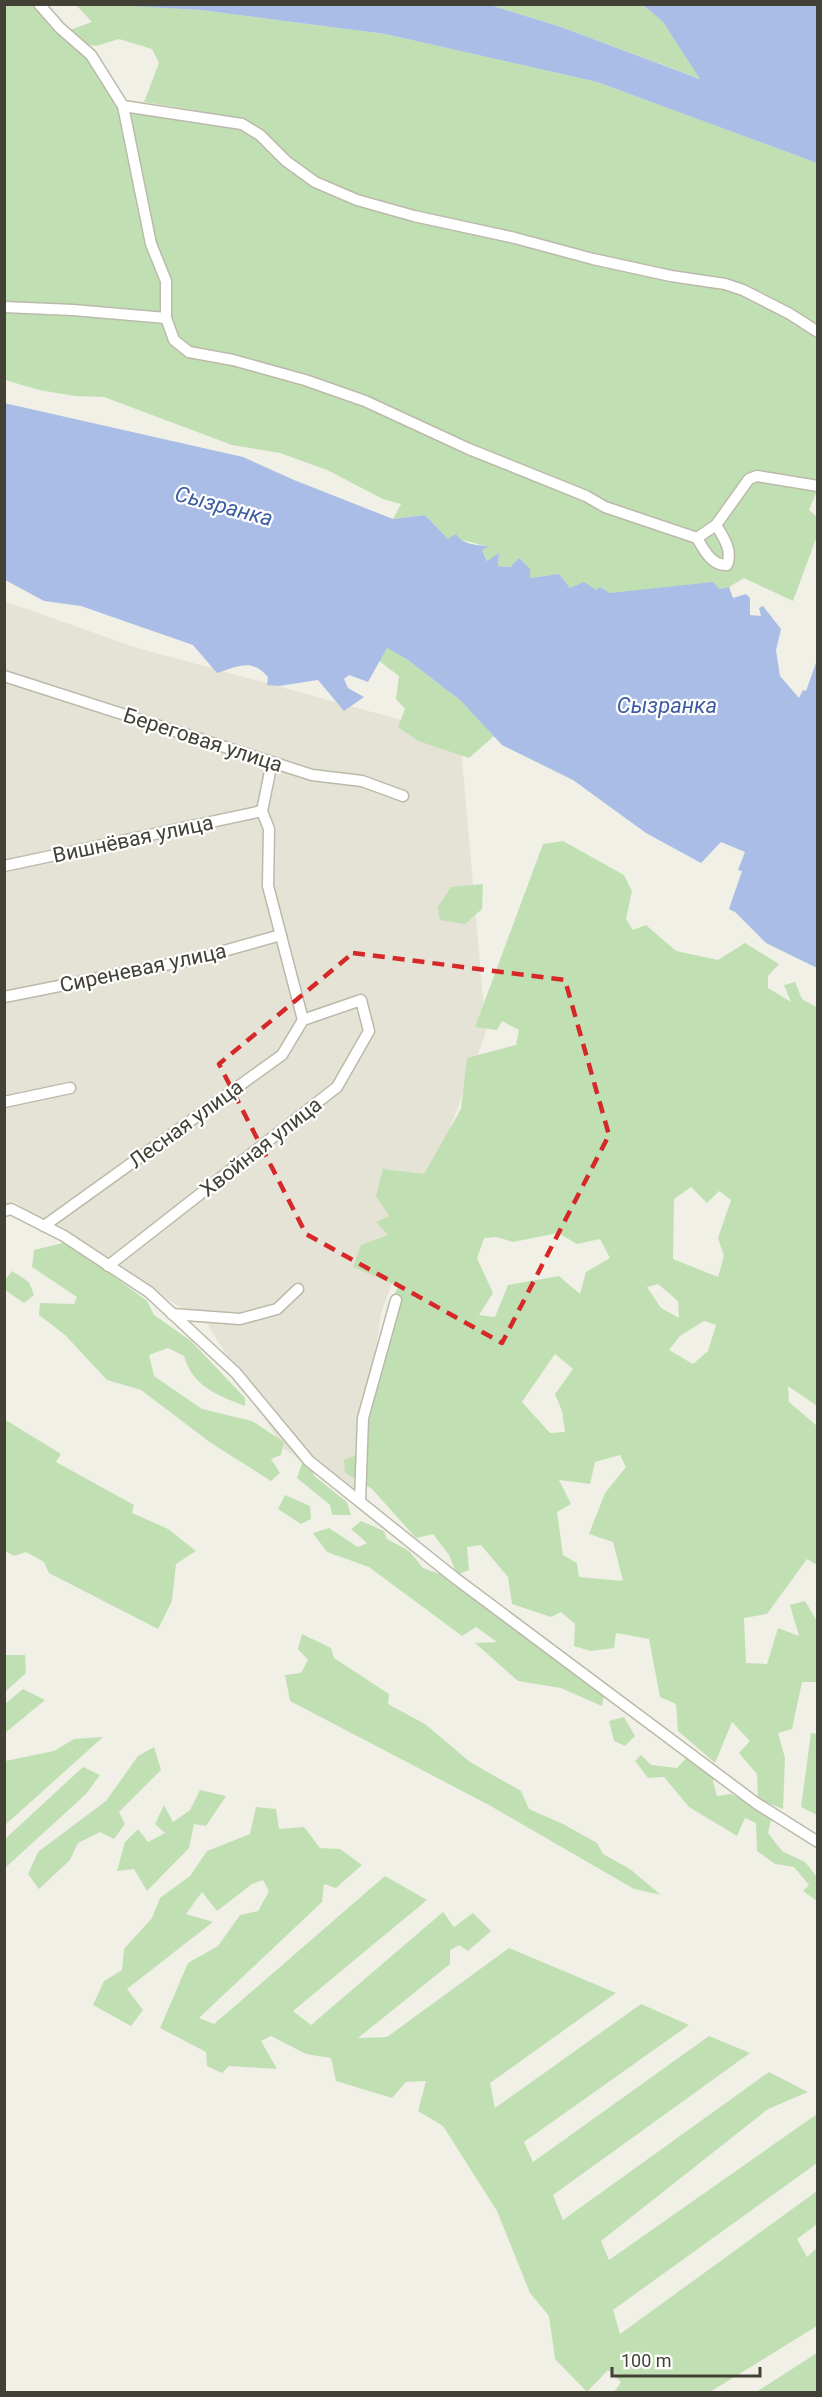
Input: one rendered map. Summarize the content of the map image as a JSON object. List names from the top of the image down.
{
  "streets": {
    "street": [
      "Береговая улица",
      "Вишнёвая улица",
      "Сиреневая улица",
      "Лесная улица",
      "Хвойная улица"
    ]
  },
  "crossings": [
    ["Лесная улица", "Хвойная улица"]
  ],
  "water": ["Сызранка"],
  "scale_bar": "100 m"
}
